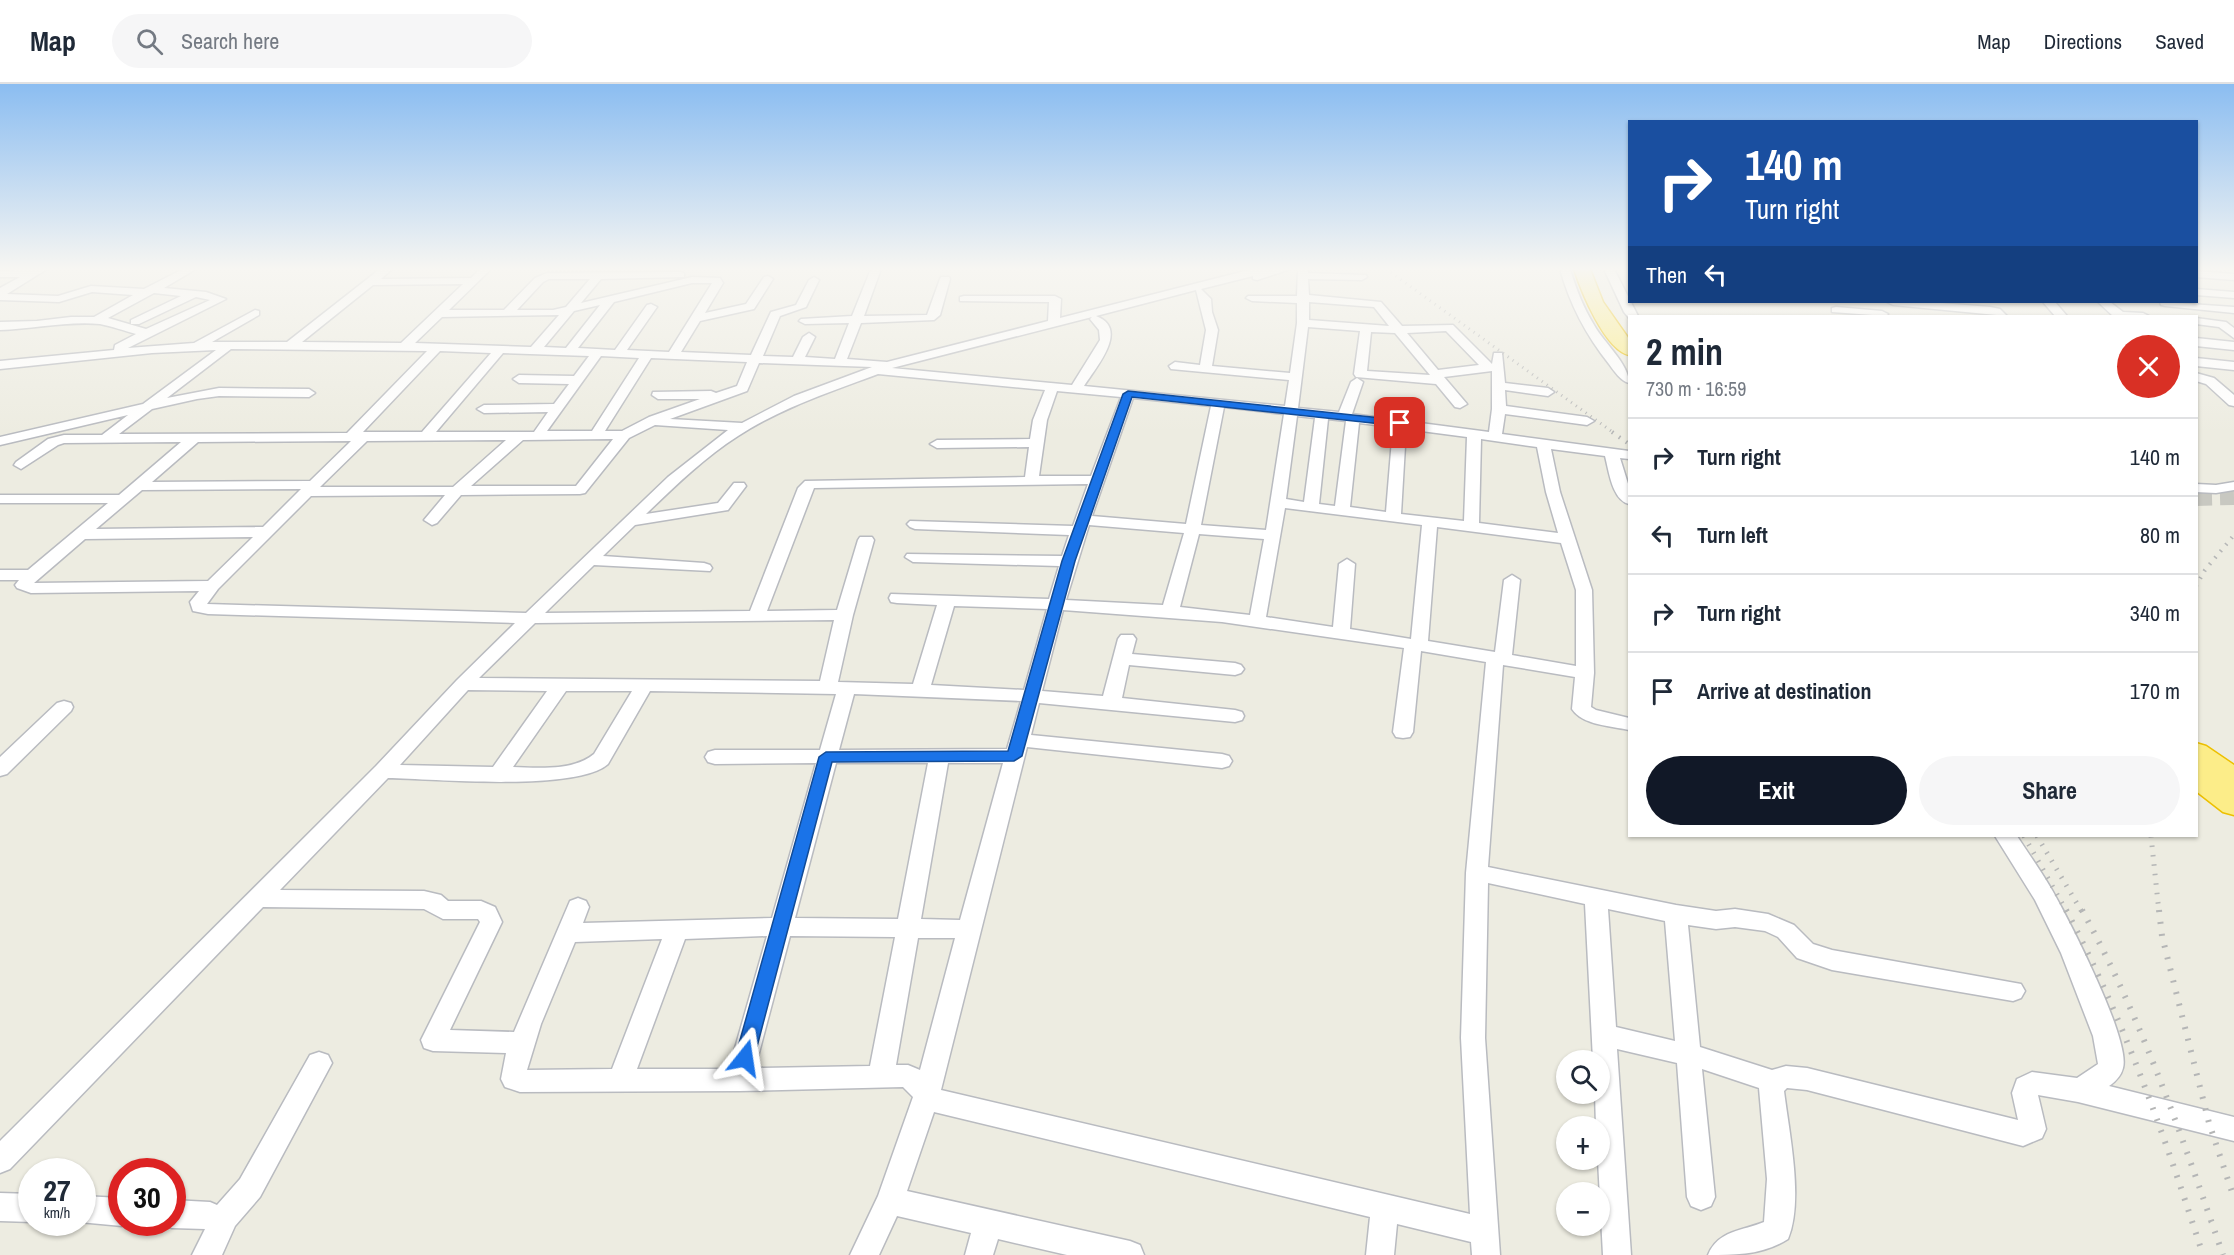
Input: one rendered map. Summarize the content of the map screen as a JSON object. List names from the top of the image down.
{
  "page": {
    "header": "Map",
    "search": "Search here",
    "nav": ["Map", "Directions", "Saved"],
    "turn": ["140 m", "Turn right"],
    "then": "Then",
    "heading": ["2 min", "730 m · 16:59"],
    "list": [
      {
        "name": "Turn right",
        "value": "140 m"
      },
      {
        "name": "Turn left",
        "value": "80 m"
      },
      {
        "name": "Turn right",
        "value": "340 m"
      },
      {
        "name": "Arrive at destination",
        "value": "170 m"
      }
    ],
    "buttons": ["Exit", "Share"],
    "map_buttons": ["+", "−"],
    "speed": "27 km/h",
    "limit": "30"
  }
}
